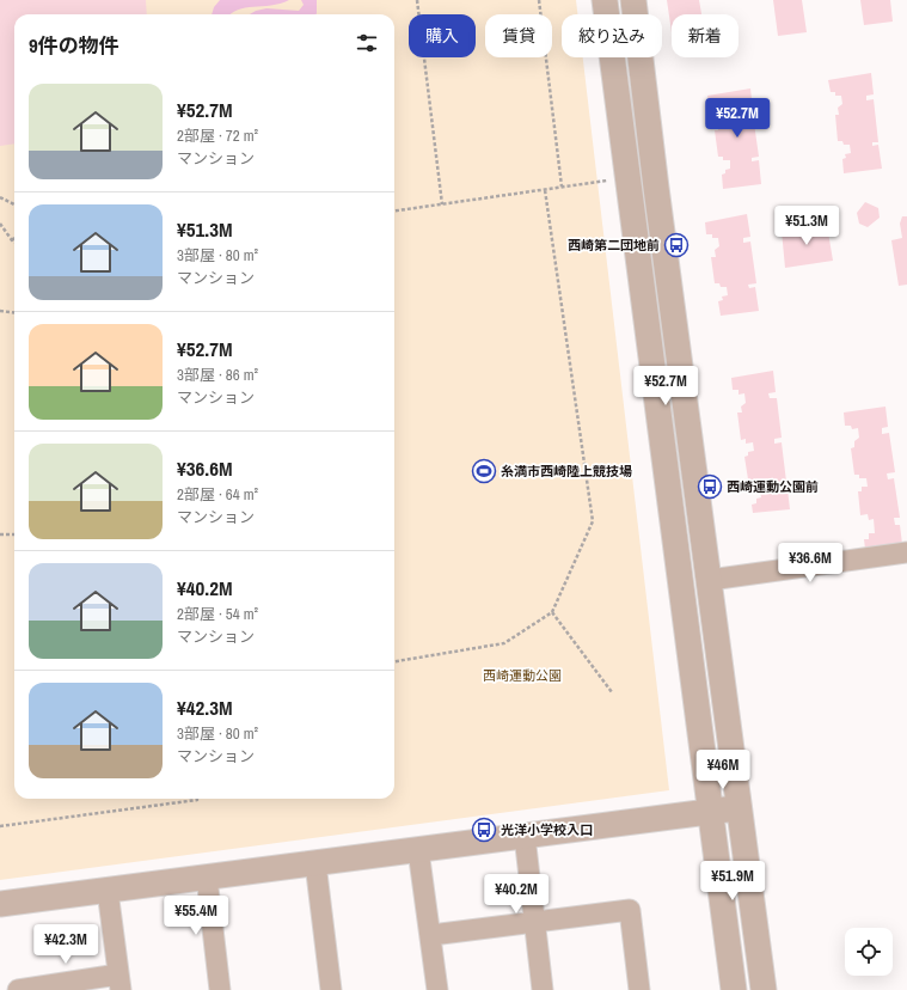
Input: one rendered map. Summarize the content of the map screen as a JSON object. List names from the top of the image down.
{
  "parks": ["西崎運動公園"],
  "places": {
    "bus stop": ["西崎第二団地前", "西崎運動公園前", "光洋小学校入口"],
    "sports": ["糸満市西崎陸上競技場"]
  },
  "page": {
    "chip": [
      "購入",
      "賃貸",
      "絞り込み",
      "新着"
    ],
    "heading": "9件の物件",
    "list": [
      {
        "name": "¥52.7M",
        "note": "2部屋 · 72 m² · マンション"
      },
      {
        "name": "¥51.3M",
        "note": "3部屋 · 80 m² · マンション"
      },
      {
        "name": "¥52.7M",
        "note": "3部屋 · 86 m² · マンション"
      },
      {
        "name": "¥36.6M",
        "note": "2部屋 · 64 m² · マンション"
      },
      {
        "name": "¥40.2M",
        "note": "2部屋 · 54 m² · マンション"
      },
      {
        "name": "¥42.3M",
        "note": "3部屋 · 80 m² · マンション"
      }
    ],
    "price": [
      "¥52.7M",
      "¥51.3M",
      "¥52.7M",
      "¥36.6M",
      "¥46M",
      "¥51.9M",
      "¥40.2M",
      "¥55.4M",
      "¥42.3M"
    ]
  }
}
